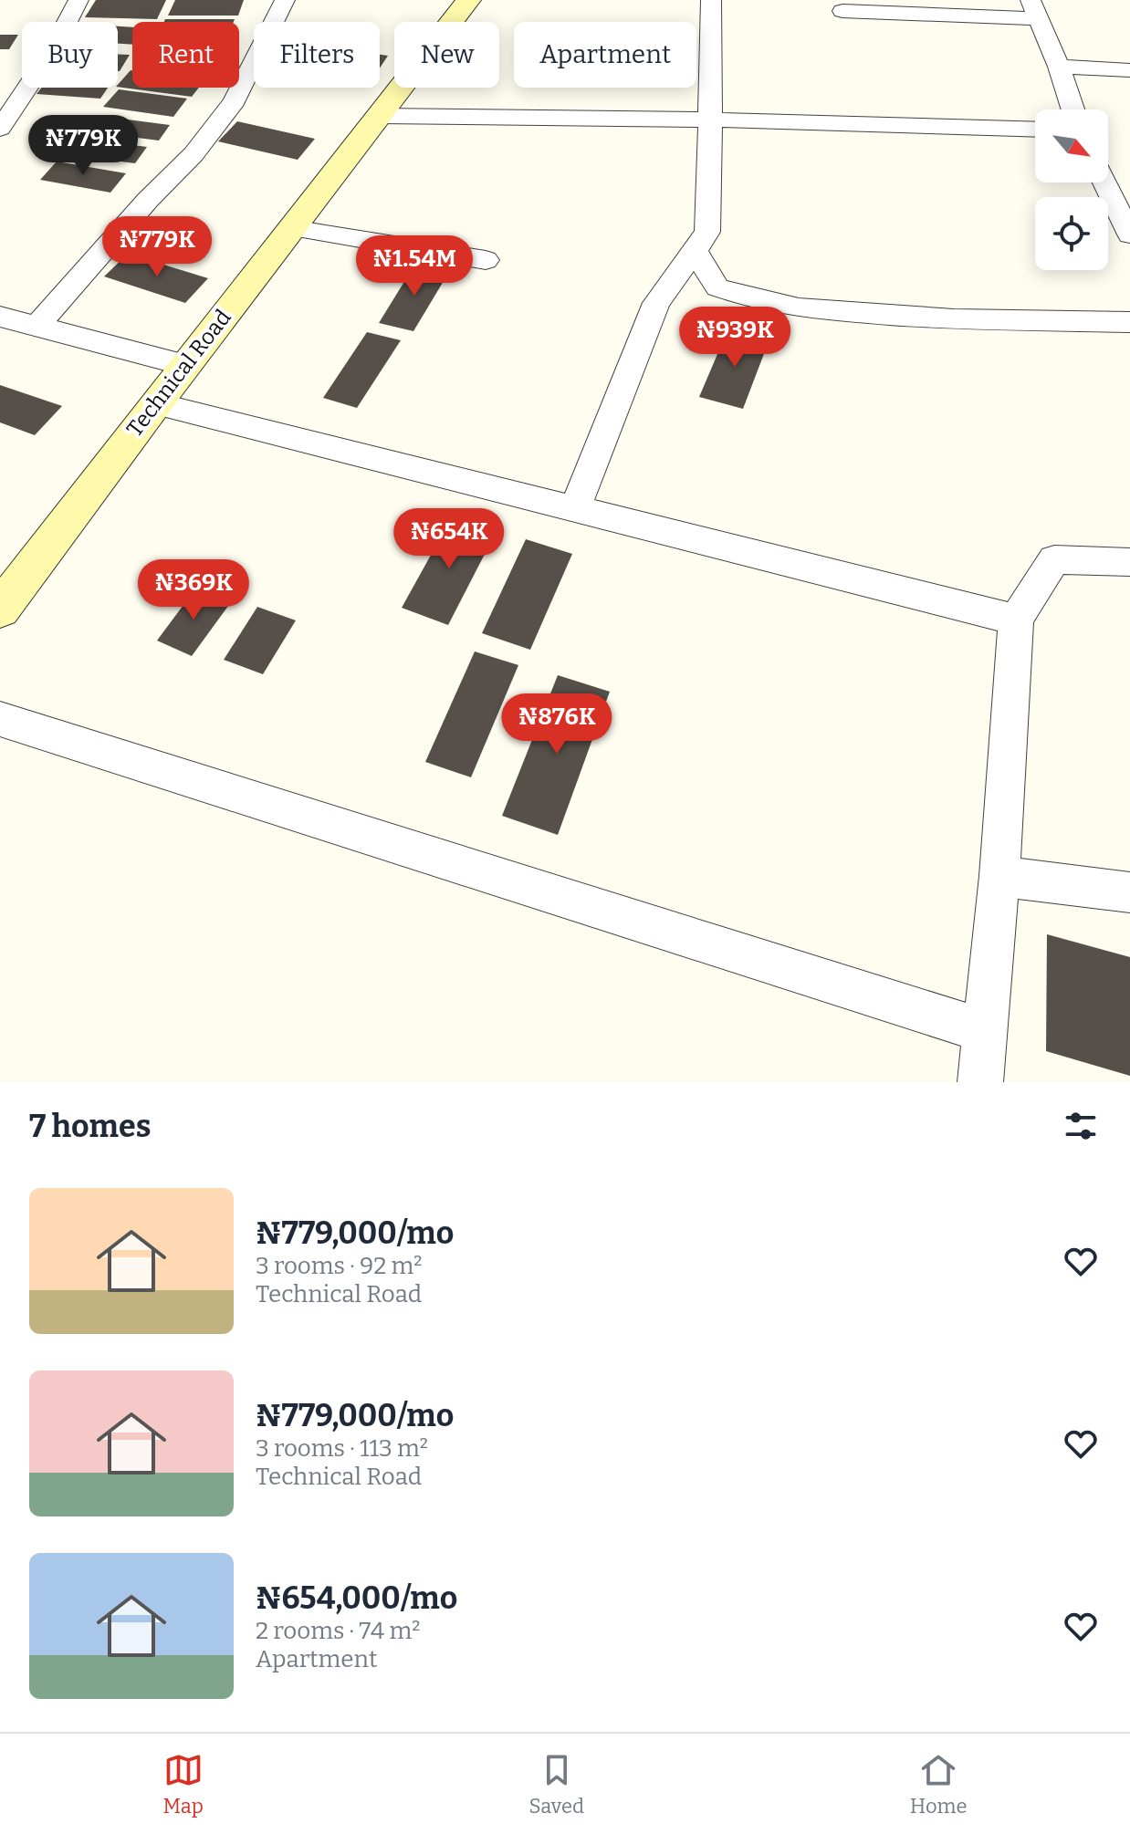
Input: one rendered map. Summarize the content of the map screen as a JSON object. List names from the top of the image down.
{
  "streets": {
    "street": ["Technical Road"]
  },
  "north": "bottom right",
  "page": {
    "chip": [
      "Buy",
      "Rent",
      "Filters",
      "New",
      "Apartment"
    ],
    "price": [
      "₦779K",
      "₦779K",
      "₦1.54M",
      "₦939K",
      "₦654K",
      "₦369K",
      "₦876K"
    ],
    "heading": "7 homes",
    "list": [
      {
        "name": "₦779,000/mo",
        "note": "3 rooms · 92 m² · Technical Road"
      },
      {
        "name": "₦779,000/mo",
        "note": "3 rooms · 113 m² · Technical Road"
      },
      {
        "name": "₦654,000/mo",
        "note": "2 rooms · 74 m² · Apartment"
      }
    ],
    "tabs": ["Map", "Saved", "Home"]
  }
}
